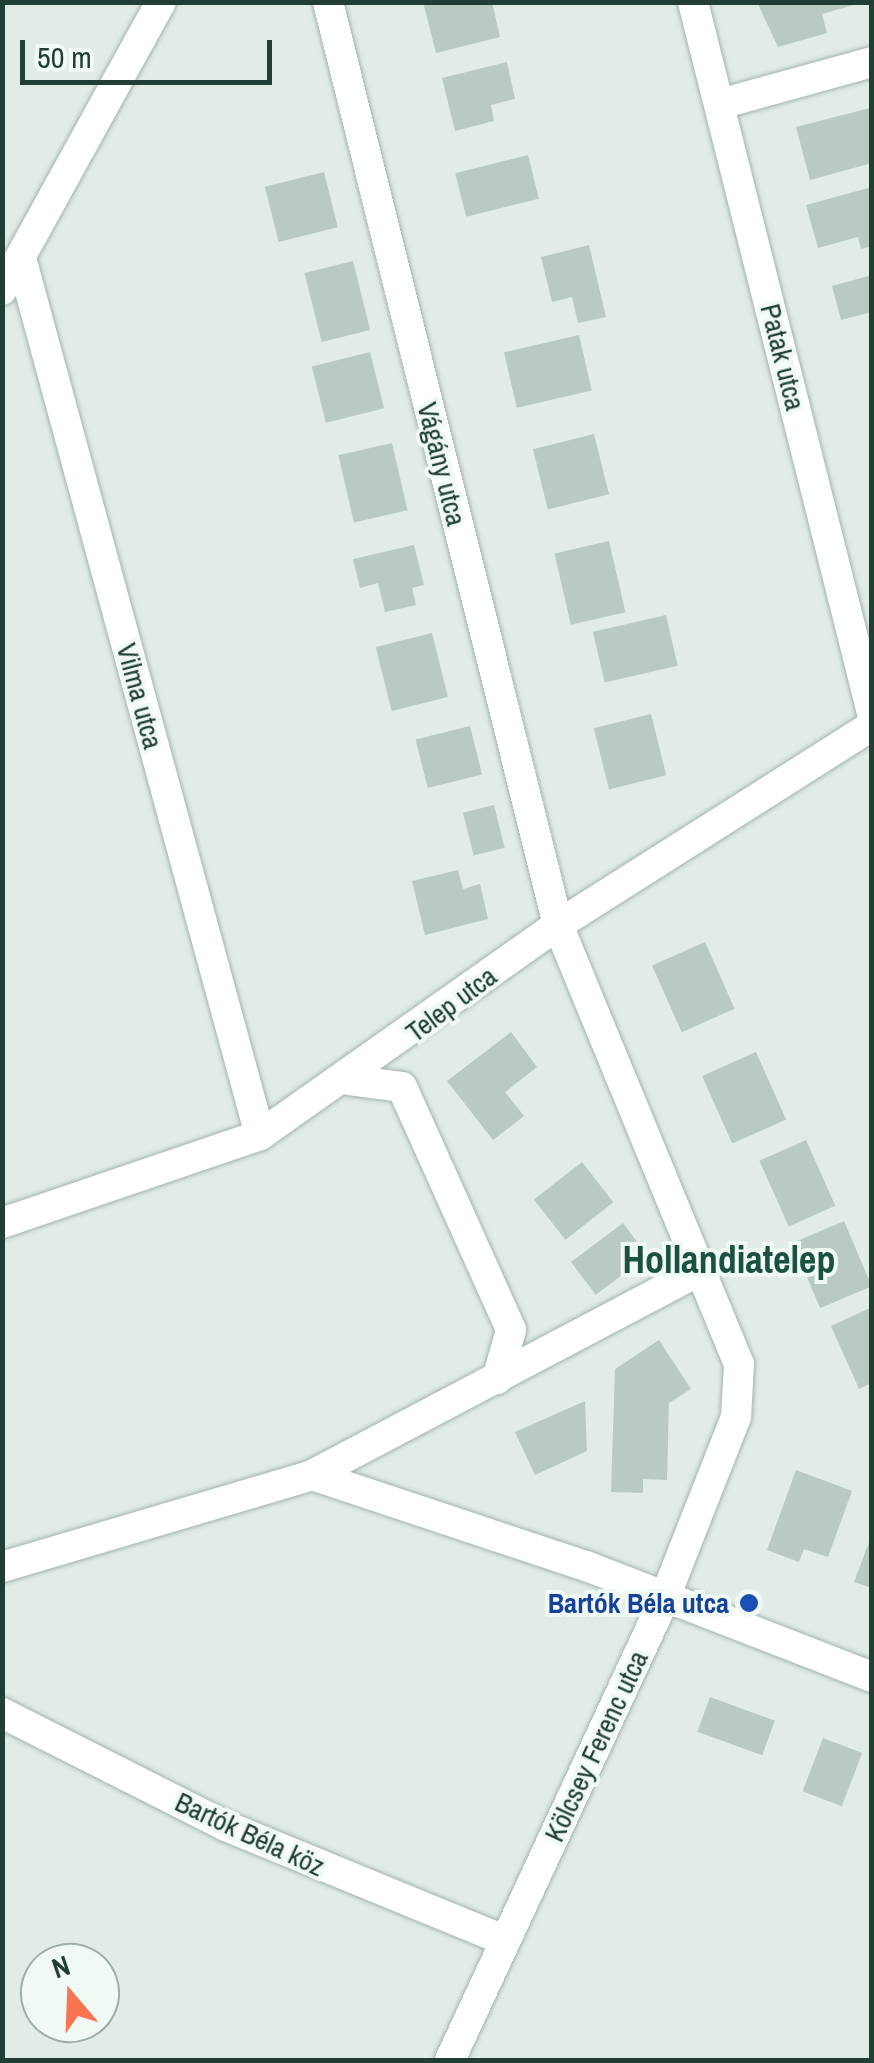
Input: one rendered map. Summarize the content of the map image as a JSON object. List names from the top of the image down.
{
  "streets": {
    "street": [
      "Patak utca",
      "Vágány utca",
      "Vilma utca",
      "Telep utca",
      "Kölcsey Ferenc utca",
      "Bartók Béla köz"
    ]
  },
  "crossings": [
    ["Vágány utca", "Telep utca"],
    ["Vágány utca", "Kölcsey Ferenc utca"],
    ["Vilma utca", "Telep utca"],
    ["Telep utca", "Kölcsey Ferenc utca"],
    ["Kölcsey Ferenc utca", "Bartók Béla köz"]
  ],
  "districts": ["Hollandiatelep"],
  "places": ["Bartók Béla utca"],
  "scale_bar": "50 m",
  "north": "top"
}
